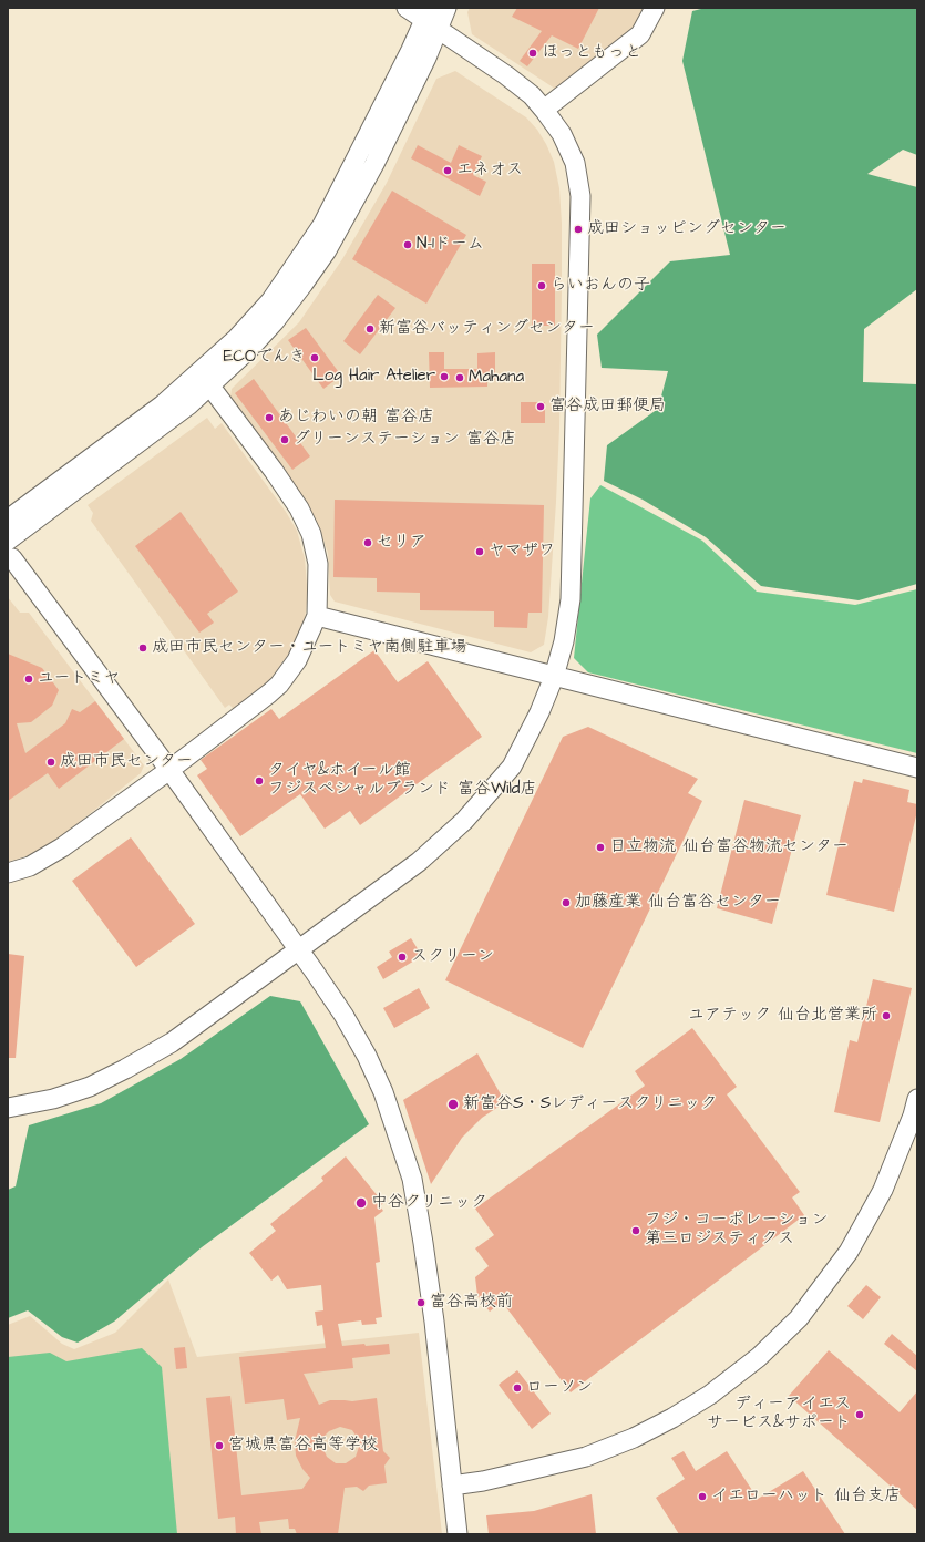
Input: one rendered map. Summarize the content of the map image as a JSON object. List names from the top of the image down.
{
  "places": [
    "ほっともっと",
    "エネオス",
    "成田ショッピングセンター",
    "N-1ドーム",
    "らいおんの子",
    "新富谷バッティングセンター",
    "ECOでんき",
    "Log Hair Atelier",
    "Mahana",
    "富谷成田郵便局",
    "あじわいの朝 富谷店",
    "グリーンステーション 富谷店",
    "セリア",
    "ヤマザワ",
    "成田市民センター・ユートミヤ南側駐車場",
    "ユートミヤ",
    "成田市民センター",
    "タイヤ&ホイール館 フジスペシャルブランド 富谷Wild店",
    "日立物流 仙台富谷物流センター",
    "加藤産業 仙台富谷センター",
    "スクリーン",
    "ユアテック 仙台北営業所",
    "新富谷S・Sレディースクリニック",
    "中谷クリニック",
    "フジ・コーポレーション 第三ロジスティクス",
    "富谷高校前",
    "ローソン",
    "ディーアイエス サービス&サポート",
    "宮城県富谷高等学校",
    "イエローハット 仙台支店"
  ]
}
